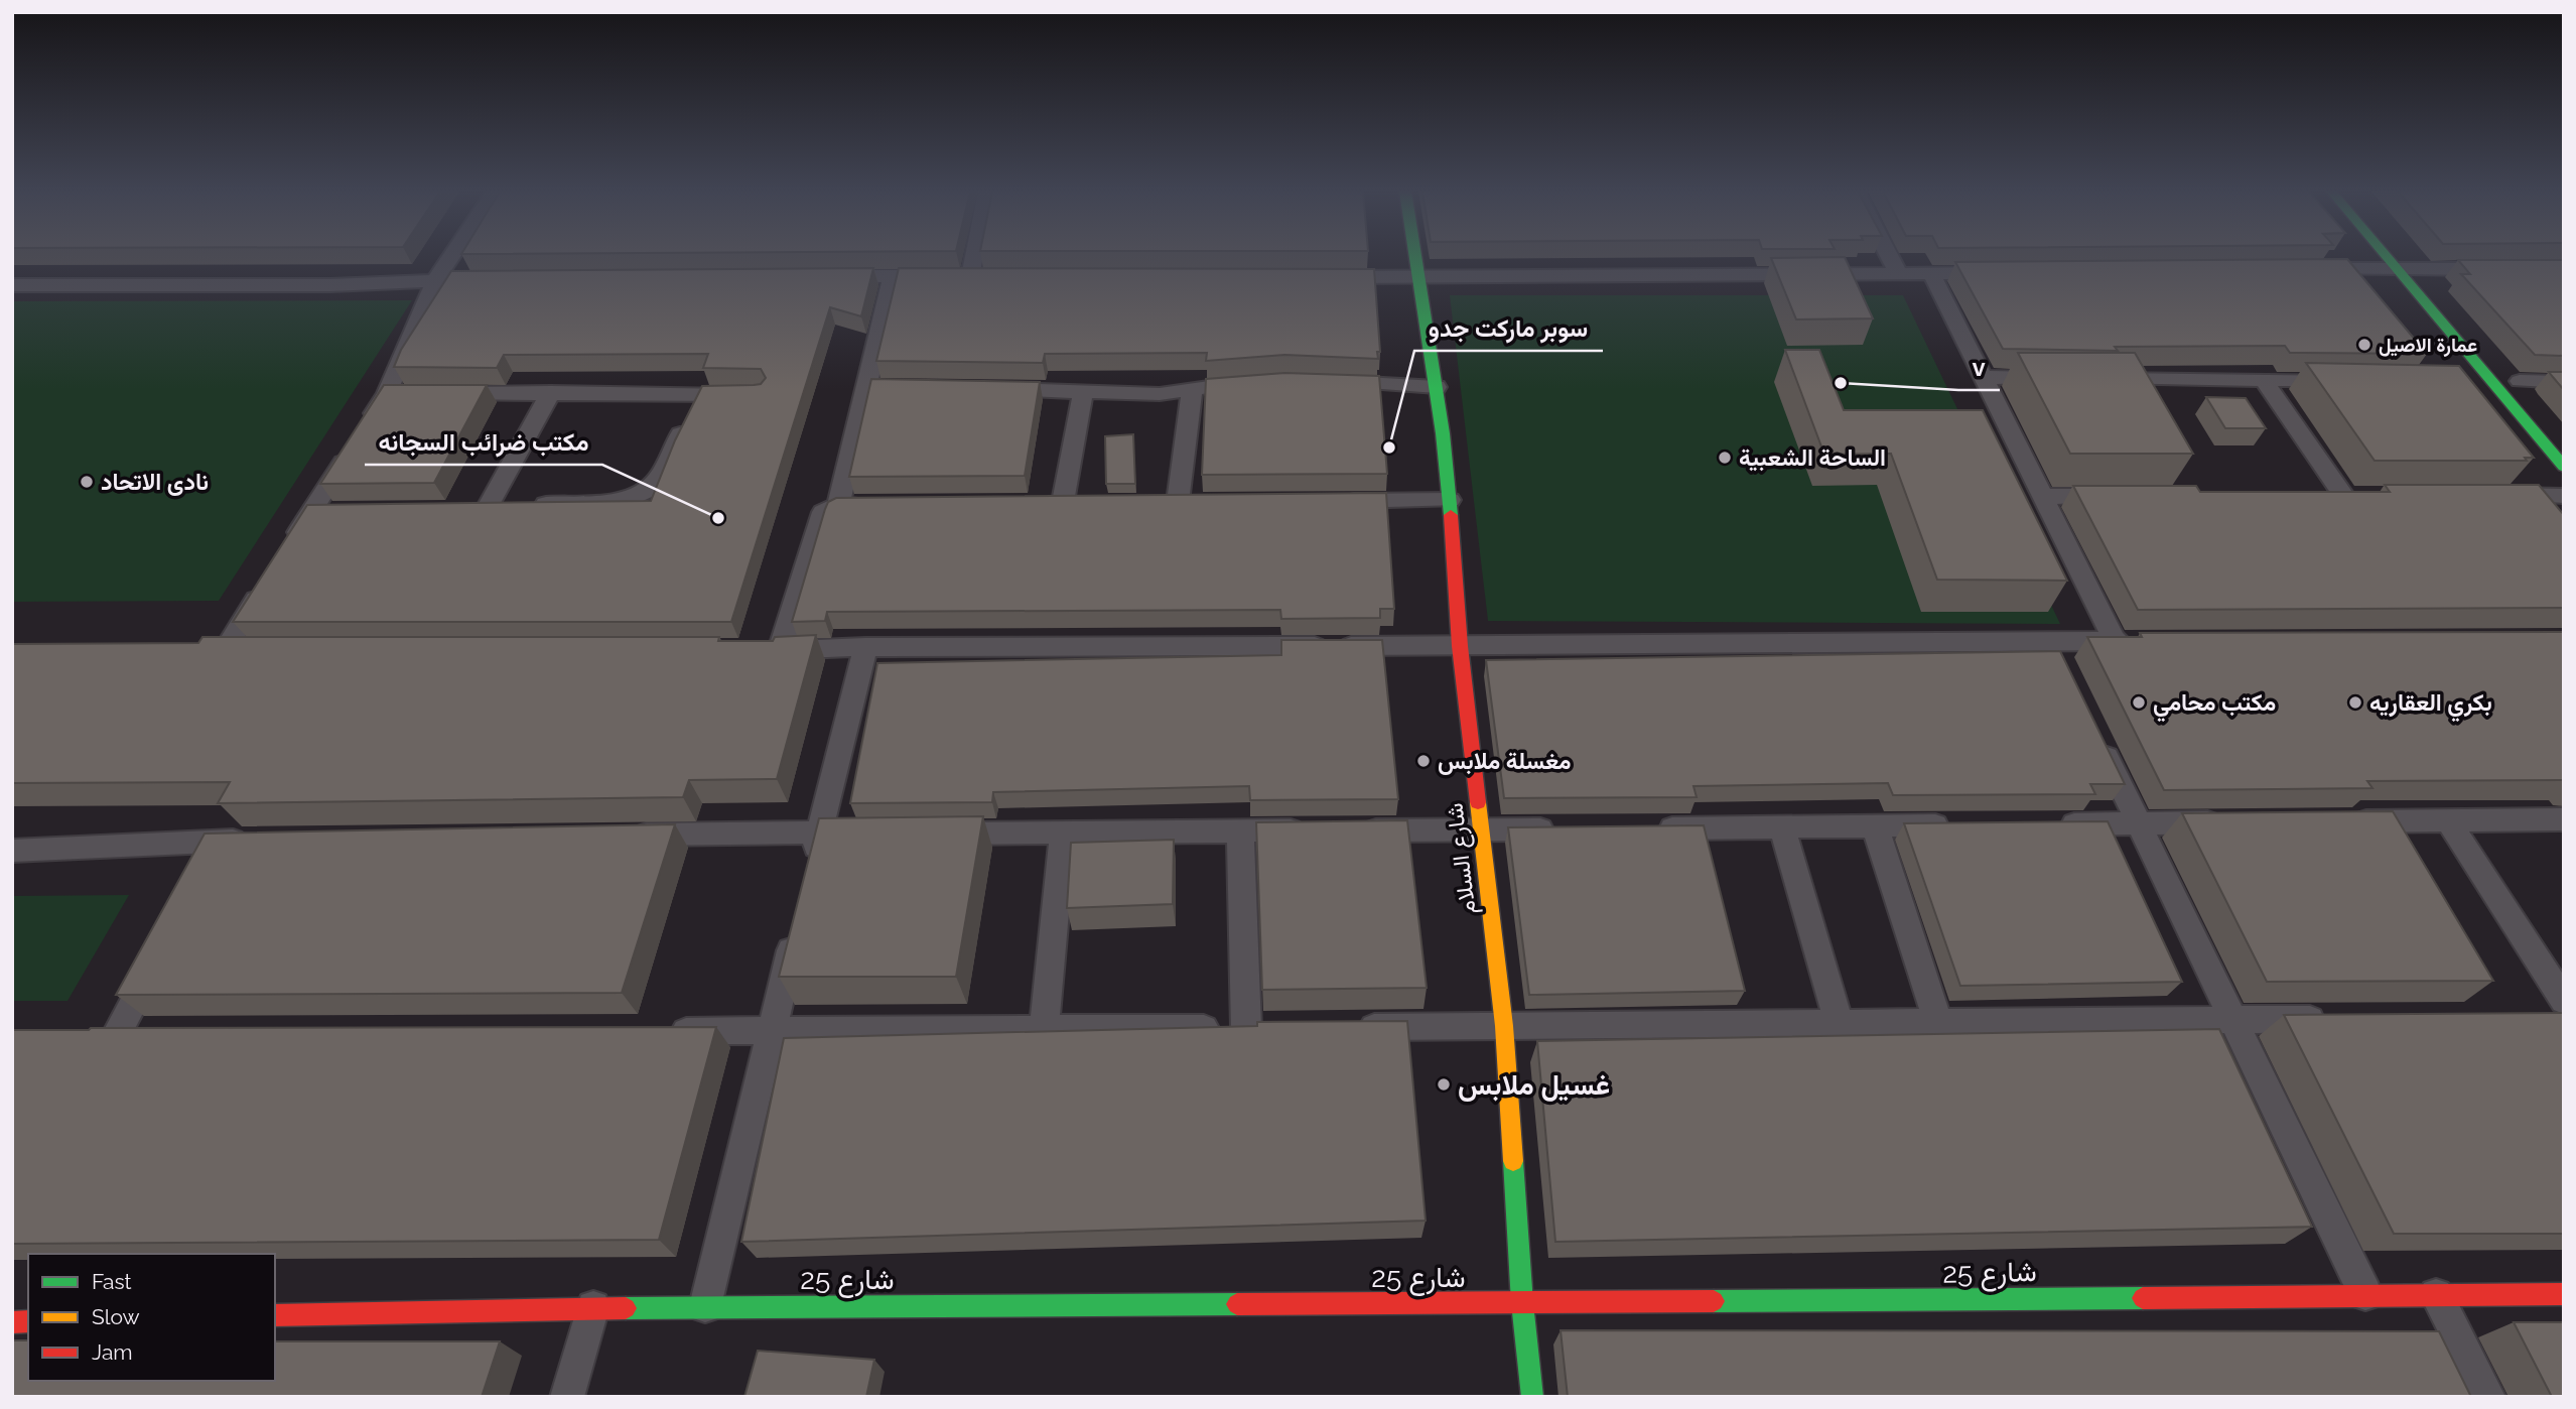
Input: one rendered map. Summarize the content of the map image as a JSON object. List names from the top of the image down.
{
  "streets": {
    "street": ["شارع السلام", "شارع 25"]
  },
  "crossings": [
    ["شارع السلام", "شارع 25"]
  ],
  "places": [
    "عمارة الاصيل",
    "v",
    "سوبر ماركت جدو",
    "الساحة الشعبية",
    "نادى الاتحاد",
    "مكتب ضرائب السجانه",
    "مكتب محامي",
    "بكري العقاريه",
    "مغسلة ملابس",
    "غسيل ملابس"
  ],
  "legend": ["Fast", "Slow", "Jam"]
}
